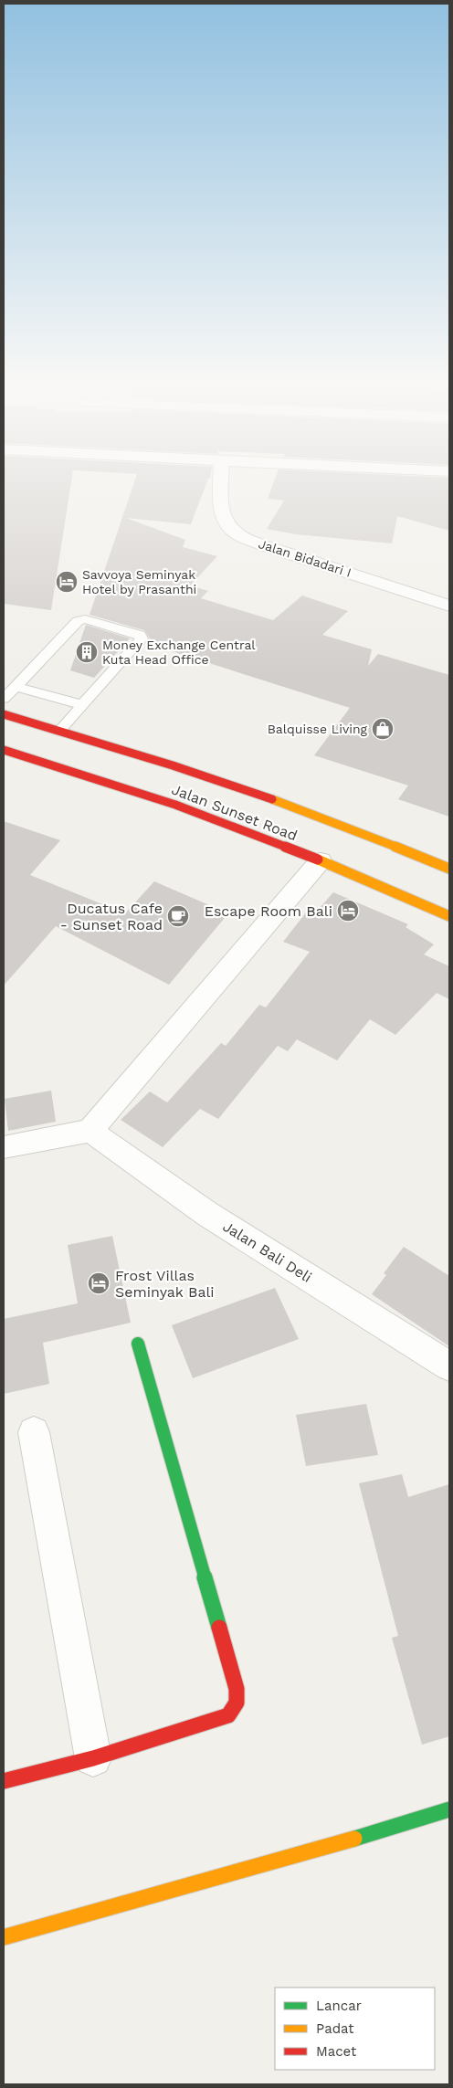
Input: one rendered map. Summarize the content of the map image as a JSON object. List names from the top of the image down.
{
  "streets": {
    "main road": ["Jalan Sunset Road"],
    "street": ["Jalan Bidadari I", "Jalan Bali Deli"]
  },
  "places": {
    "hotel": ["Savvoya Seminyak Hotel by Prasanthi", "Escape Room Bali", "Frost Villas Seminyak Bali"],
    "building": ["Money Exchange Central Kuta Head Office"],
    "shop": ["Balquisse Living"],
    "cafe": ["Ducatus Cafe - Sunset Road"]
  },
  "legend": ["Lancar", "Padat", "Macet"]
}
